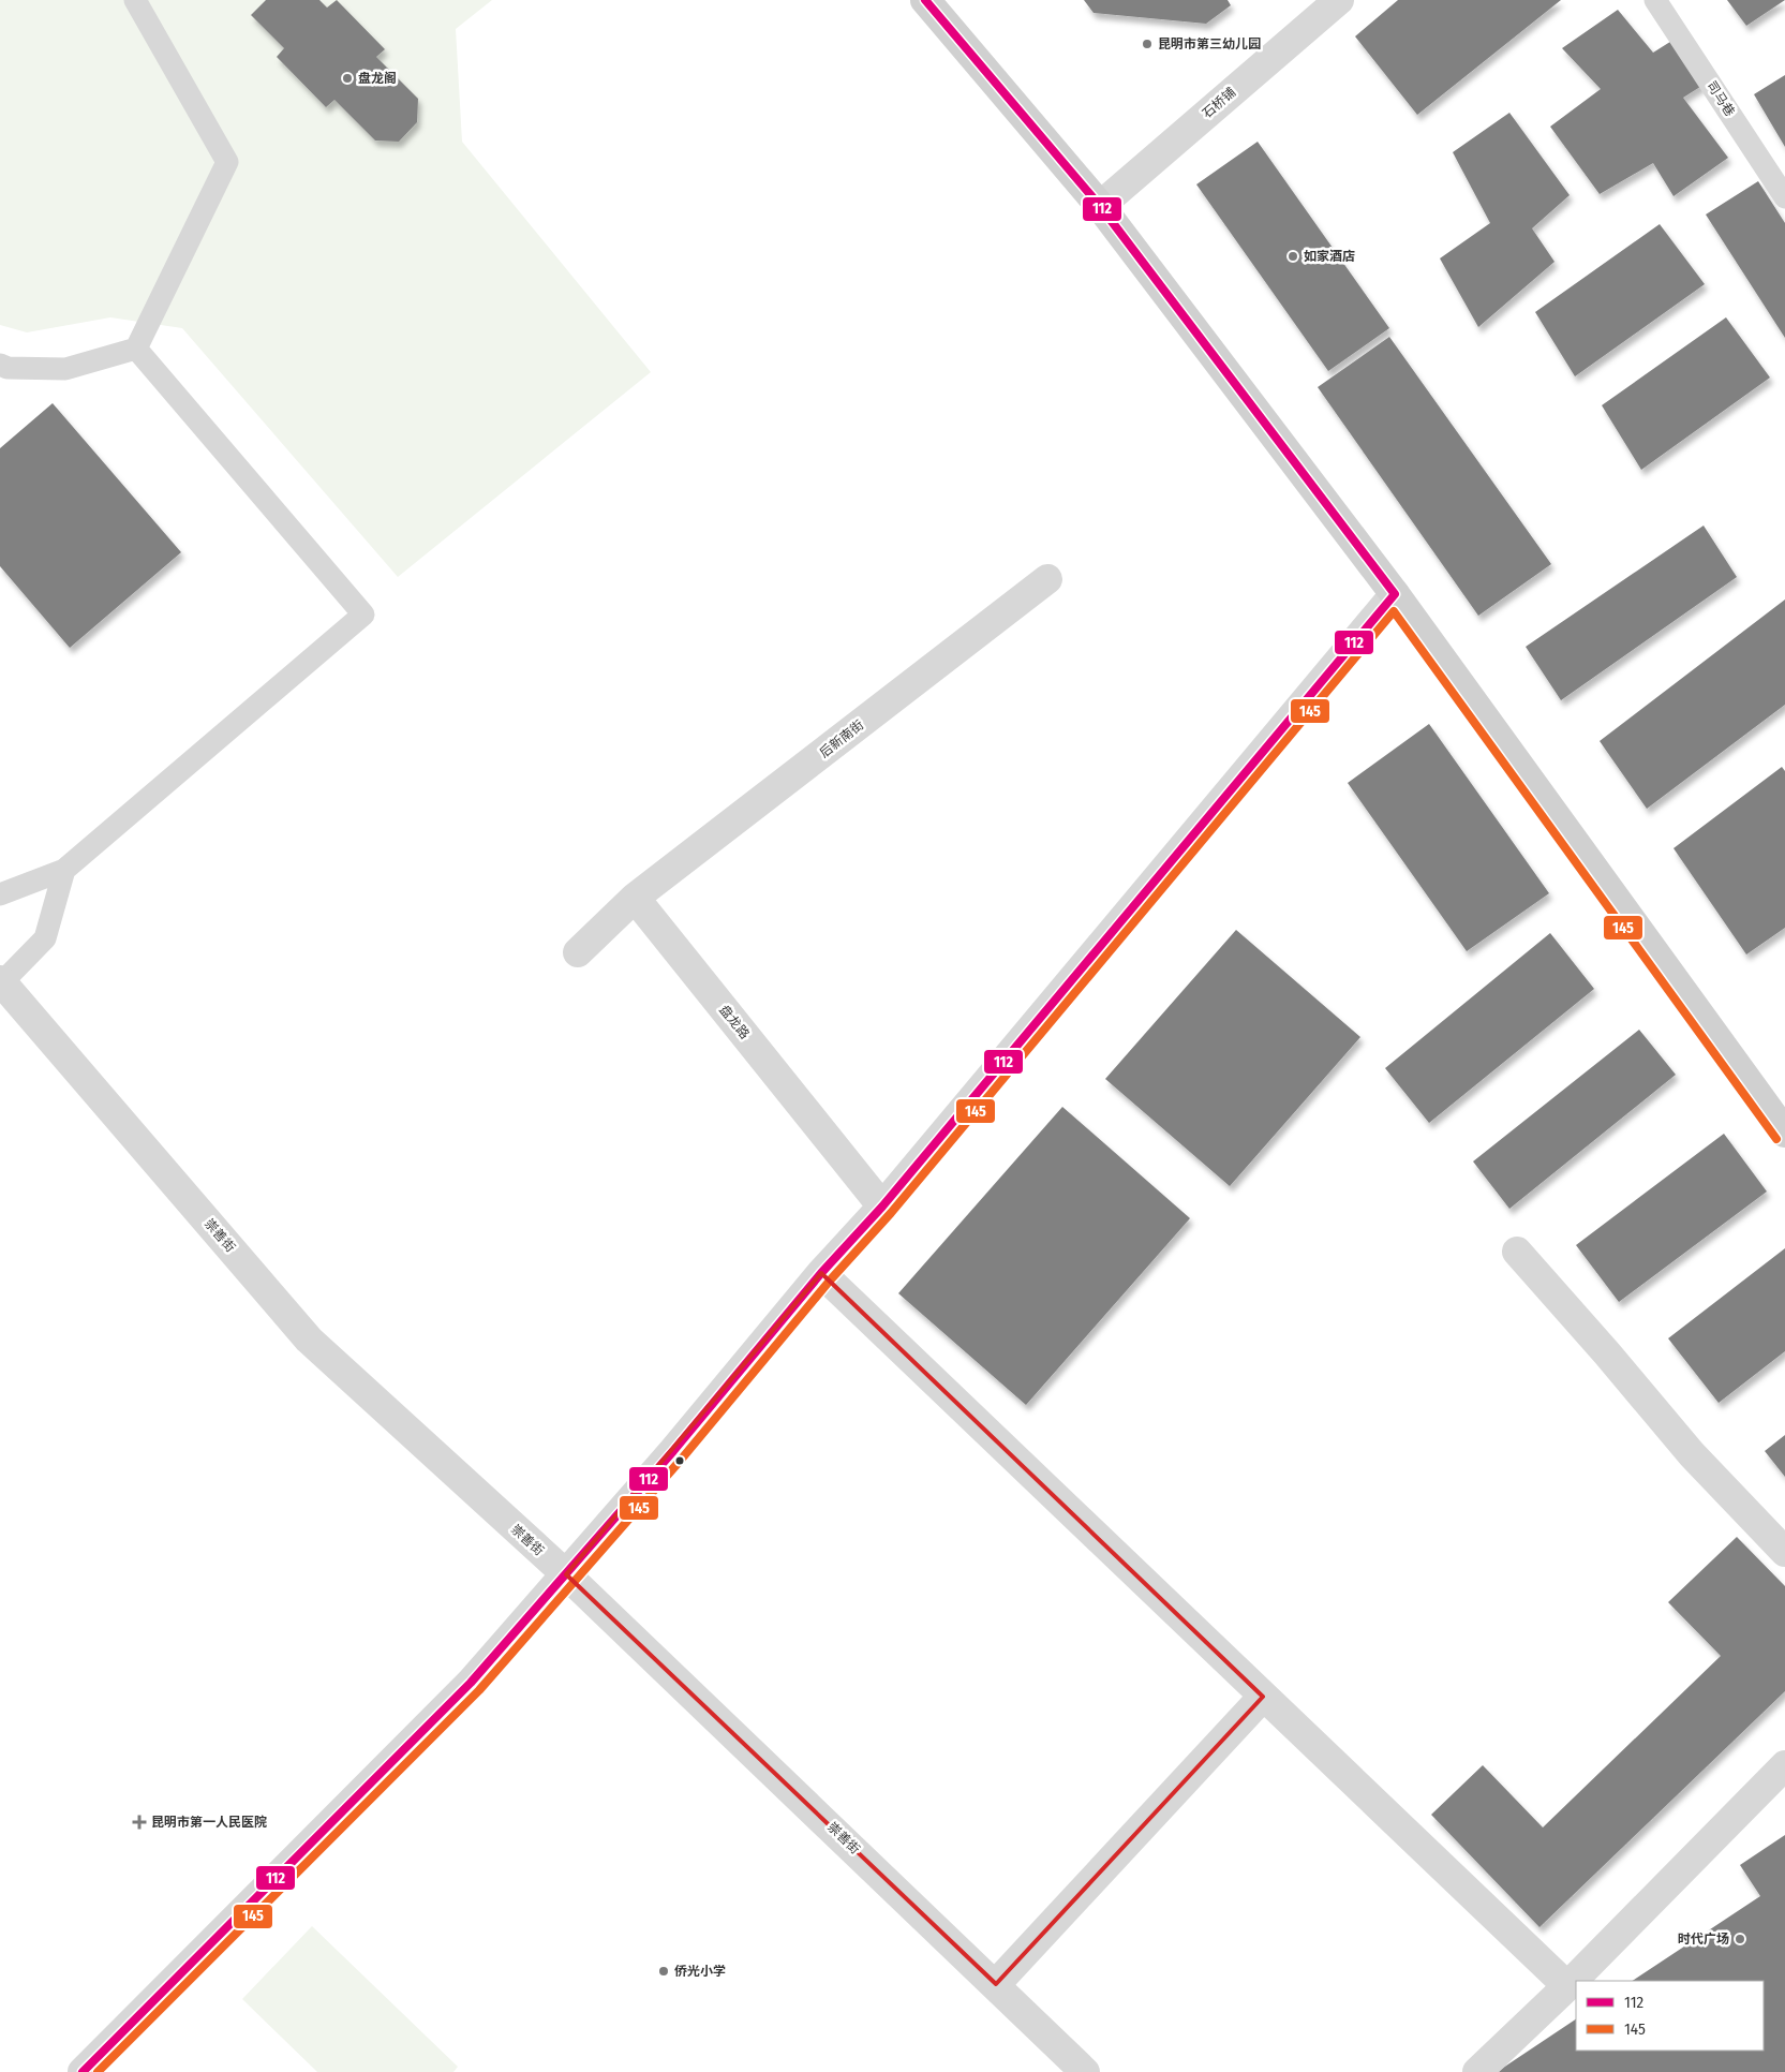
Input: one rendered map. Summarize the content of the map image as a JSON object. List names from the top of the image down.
{
  "streets": {
    "street": [
      "石桥铺",
      "后新南街",
      "盘龙路",
      "崇善街"
    ],
    "lane": ["司马巷"]
  },
  "crossings": [
    ["后新南街", "盘龙路"]
  ],
  "places": {
    "other": [
      "昆明市第三幼儿园",
      "盘龙阁",
      "如家酒店",
      "时代广场",
      "侨光小学"
    ],
    "health": ["昆明市第一人民医院"]
  },
  "lines": ["transit line 112", "transit line 145"],
  "legend": ["112", "145"]
}
